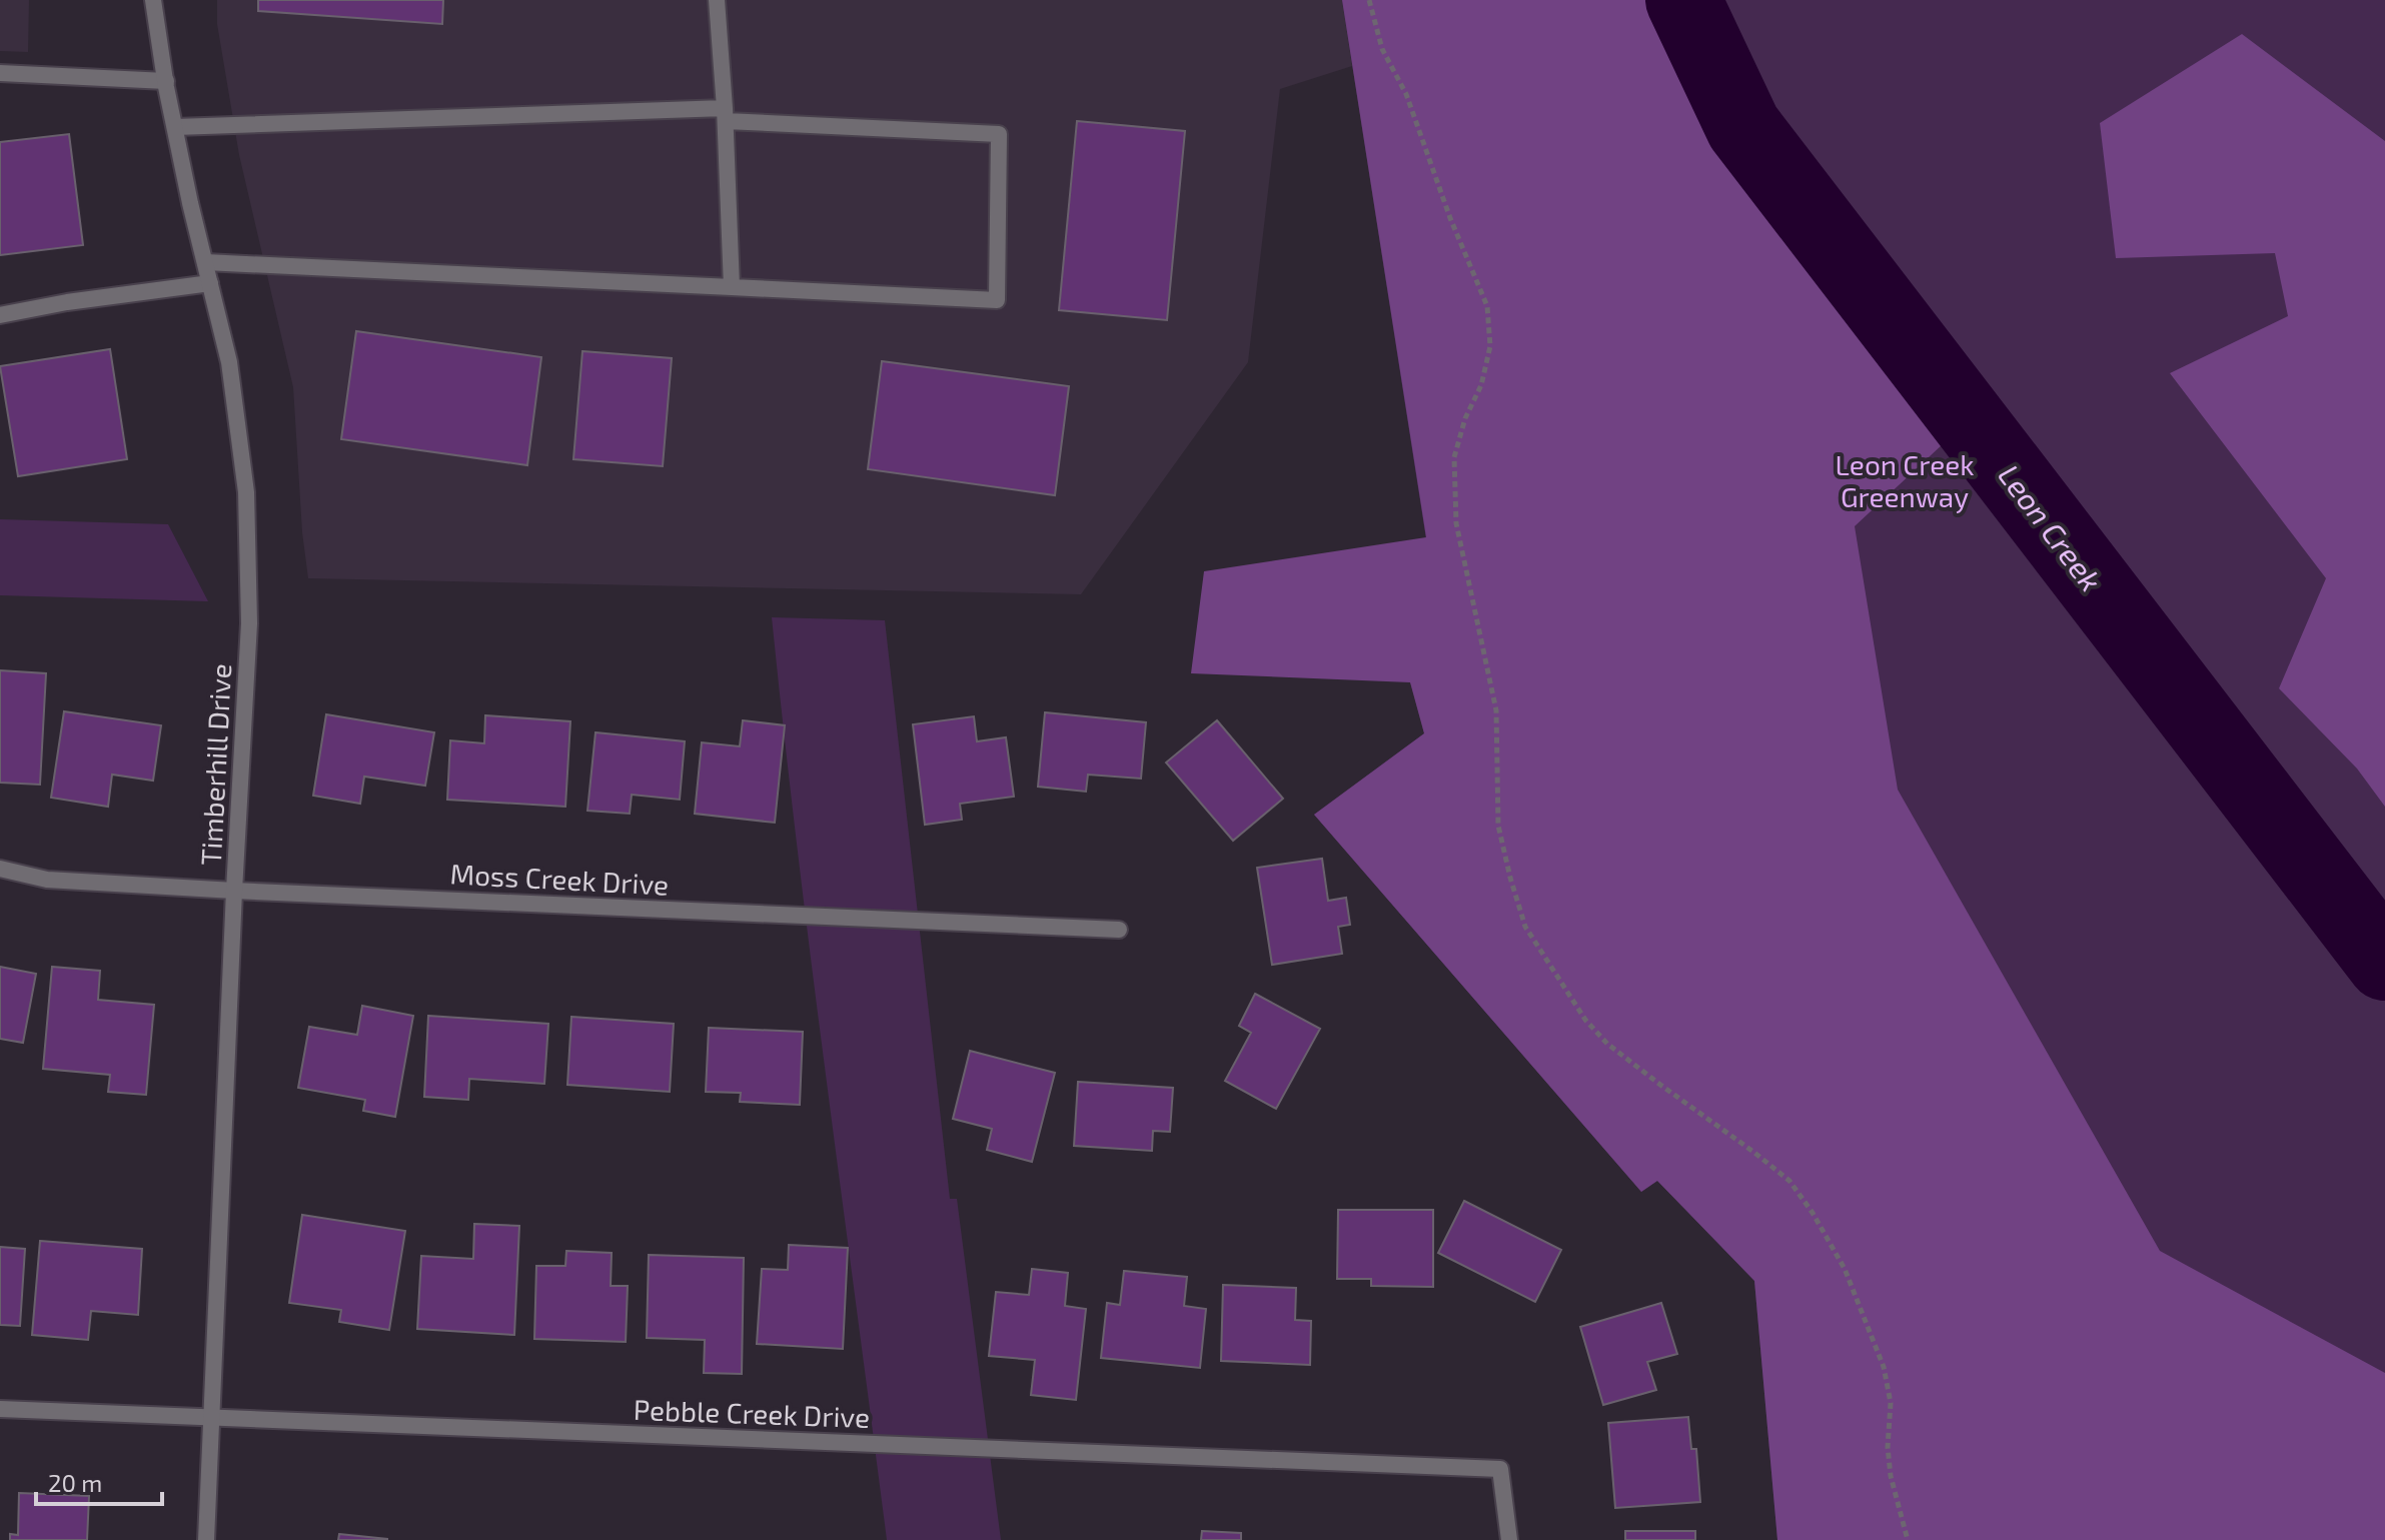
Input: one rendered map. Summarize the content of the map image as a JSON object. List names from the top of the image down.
{
  "streets": {
    "street": ["Timberhill Drive", "Moss Creek Drive", "Pebble Creek Drive"]
  },
  "crossings": [
    ["Timberhill Drive", "Moss Creek Drive"],
    ["Timberhill Drive", "Pebble Creek Drive"]
  ],
  "water": ["Leon Creek"],
  "parks": ["Leon Creek Greenway"],
  "scale_bar": "20 m"
}
